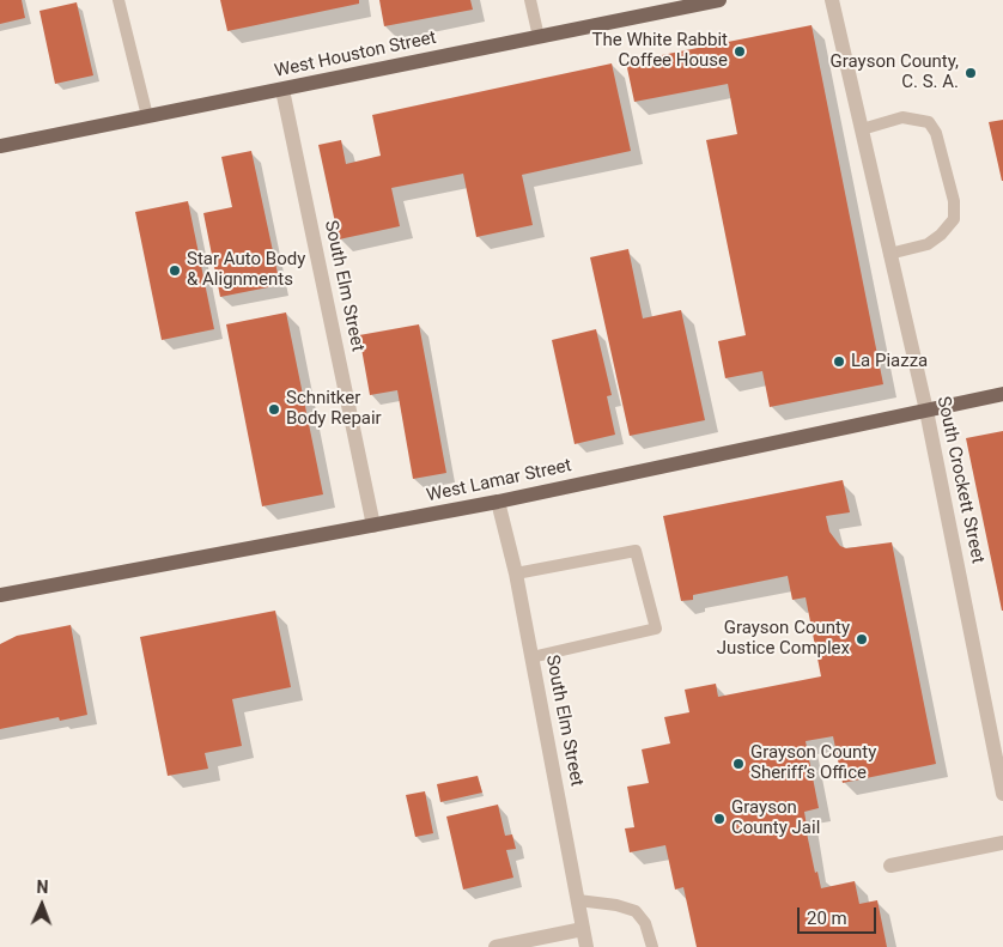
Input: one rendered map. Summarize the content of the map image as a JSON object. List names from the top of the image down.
{
  "streets": {
    "main road": ["West Houston Street", "West Lamar Street"],
    "street": ["South Elm Street", "South Crockett Street"]
  },
  "crossings": [
    ["West Houston Street", "South Elm Street"],
    ["South Elm Street", "West Lamar Street"],
    ["South Crockett Street", "West Lamar Street"]
  ],
  "places": [
    "The White Rabbit Coffee House",
    "Grayson County, C. S. A.",
    "Star Auto Body & Alignments",
    "La Piazza",
    "Schnitker Body Repair",
    "Grayson County Justice Complex",
    "Grayson County Sheriff’s Office",
    "Grayson County Jail"
  ],
  "scale_bar": "20 m",
  "north": "top"
}
